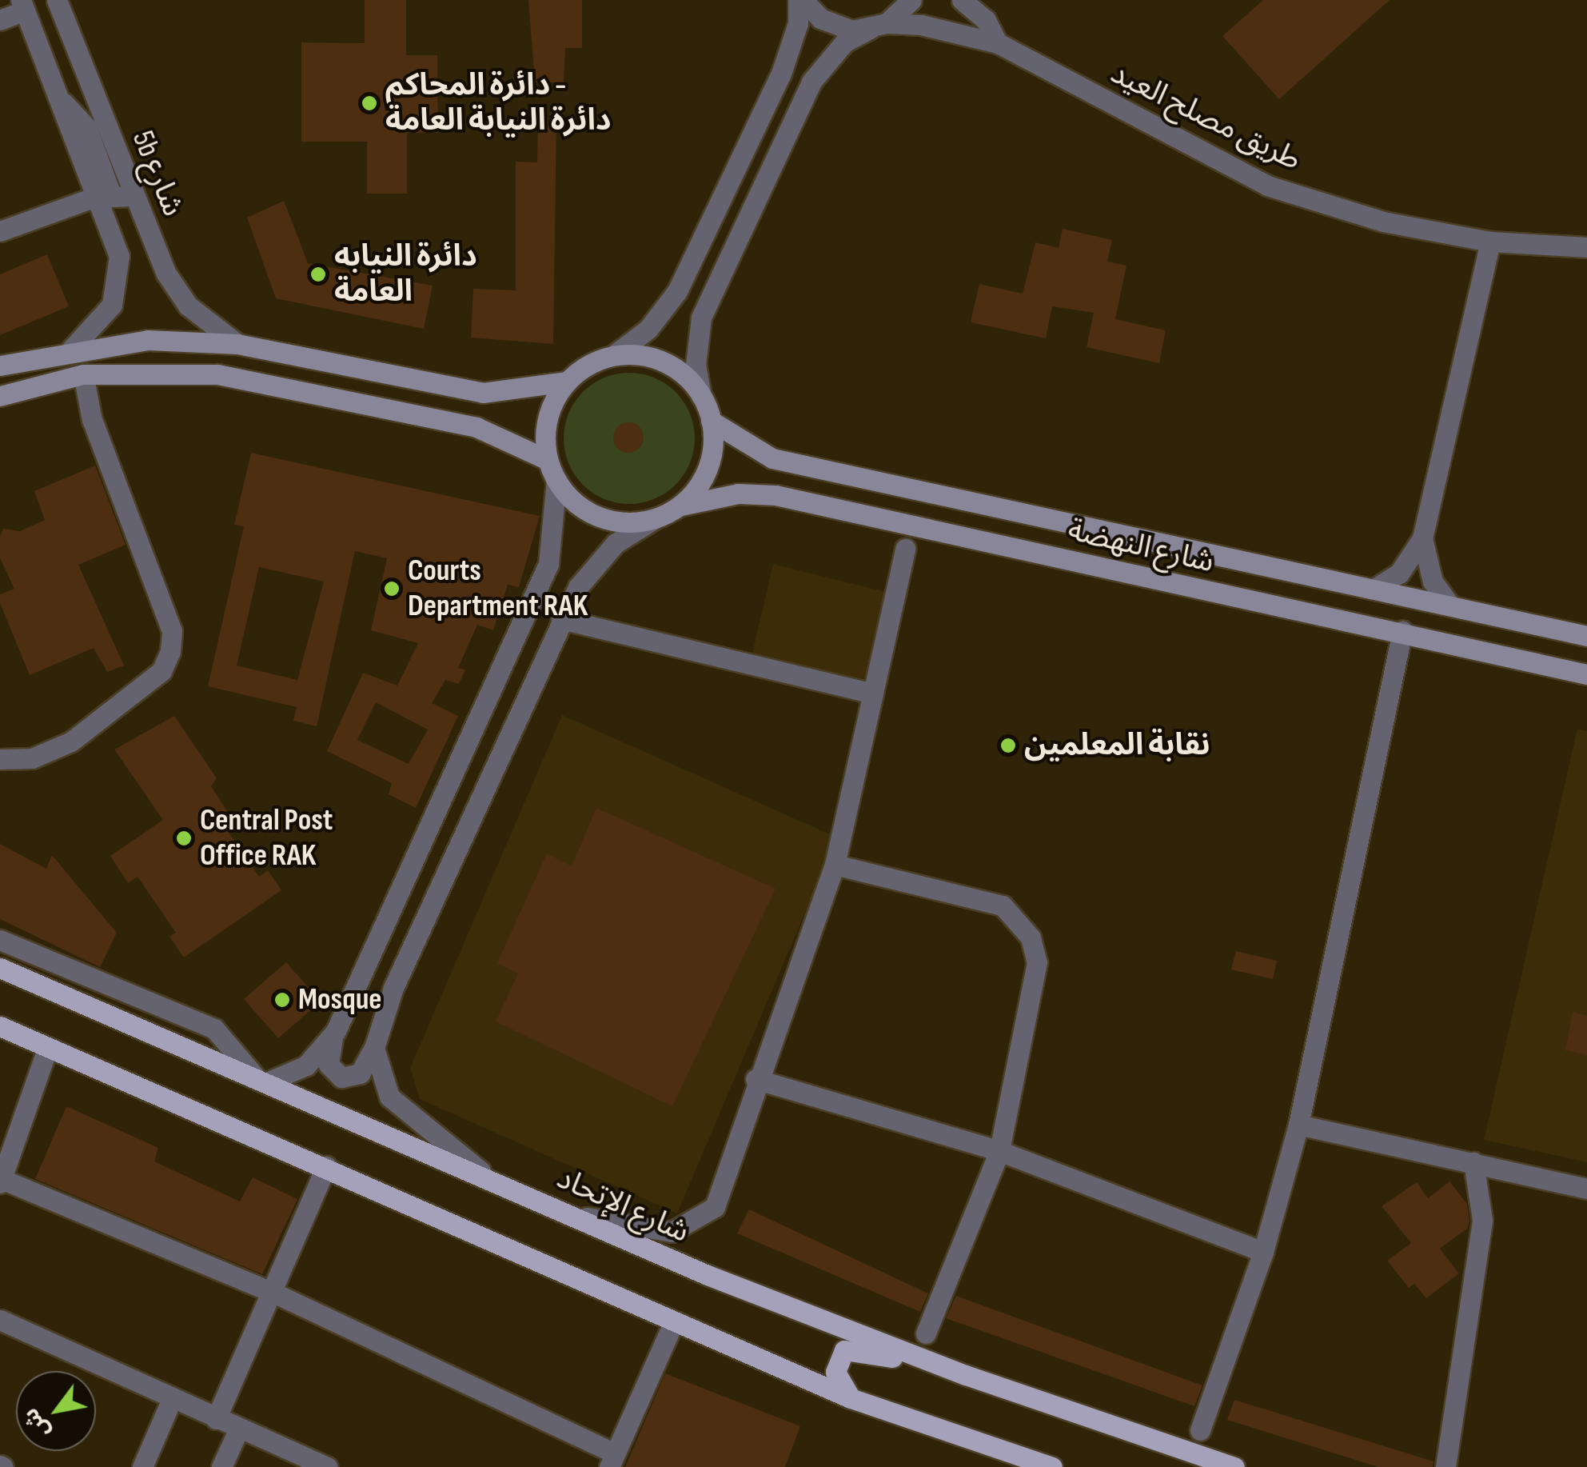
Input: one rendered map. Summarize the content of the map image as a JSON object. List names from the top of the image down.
{
  "streets": {
    "main road": ["شارع النهضة", "شارع الإتحاد"],
    "street": ["طريق مصلح العيد", "5b شارع"]
  },
  "places": [
    "دائرة المحاكم - دائرة النيابة العامة",
    "دائرة النيابه العامة",
    "Courts Department RAK",
    "نقابة المعلمين",
    "Central Post Office RAK",
    "Mosque"
  ],
  "north": "bottom left"
}
